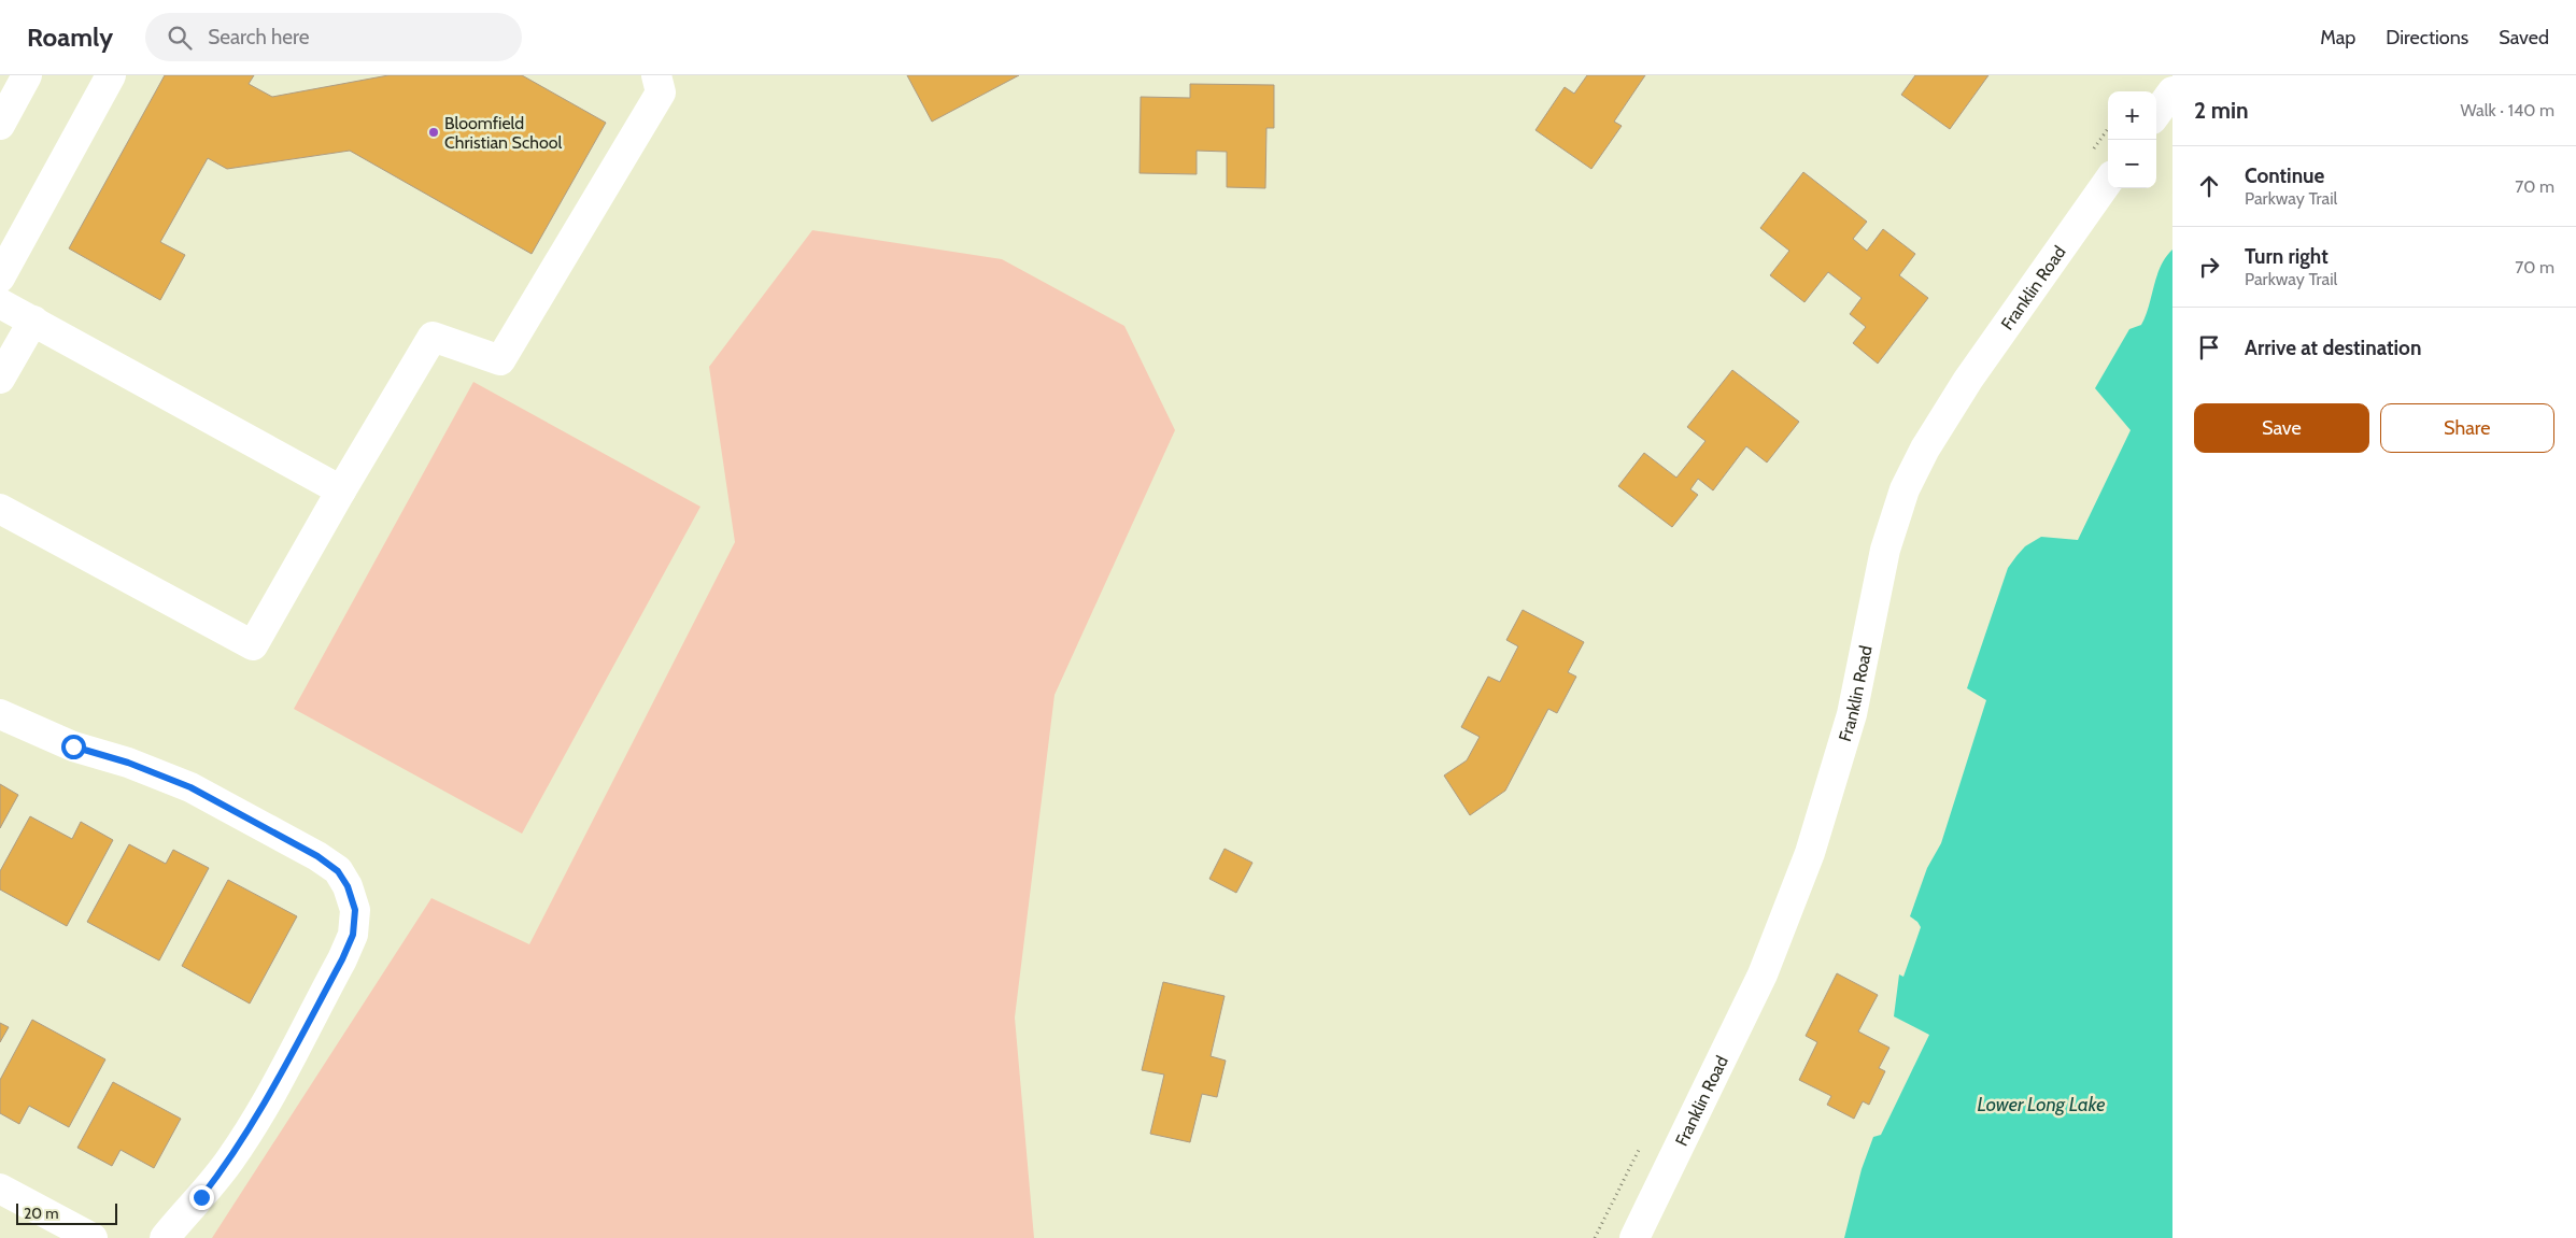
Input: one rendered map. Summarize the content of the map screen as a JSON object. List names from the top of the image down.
{
  "streets": {
    "street": ["Franklin Road"]
  },
  "water": ["Lower Long Lake"],
  "places": ["Bloomfield Christian School"],
  "scale_bar": "20 m",
  "page": {
    "header": "Roamly",
    "search": "Search here",
    "nav": ["Map", "Directions", "Saved"],
    "heading": ["2 min", "Walk · 140 m"],
    "map_buttons": ["+", "−"],
    "list": [
      ["Continue", "Parkway Trail", "70 m"],
      ["Turn right", "Parkway Trail", "70 m"],
      "Arrive at destination"
    ],
    "buttons": ["Save", "Share"],
    "scale": "20 m"
  }
}
